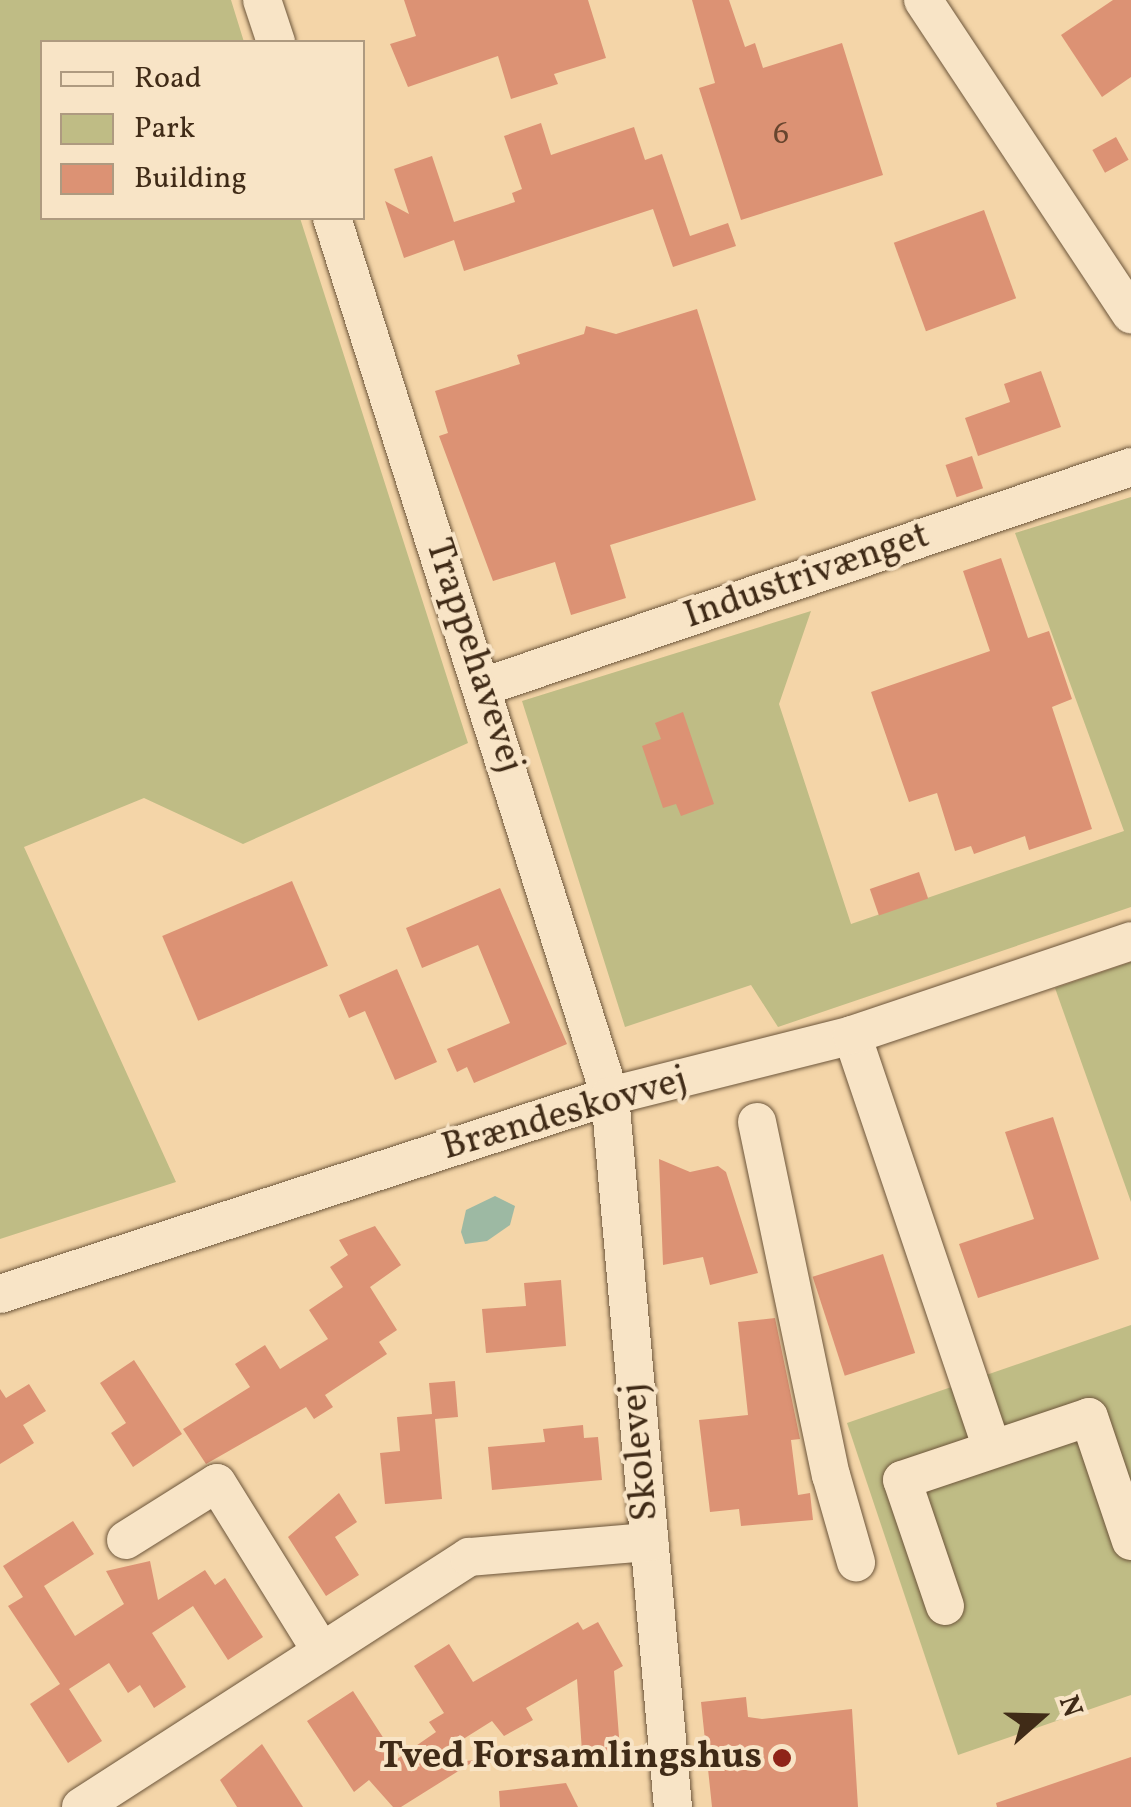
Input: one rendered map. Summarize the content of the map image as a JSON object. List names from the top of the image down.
{
  "streets": {
    "street": [
      "Industrivænget",
      "Trappehavevej",
      "Brændeskovvej",
      "Skolevej"
    ]
  },
  "crossings": [
    ["Industrivænget", "Trappehavevej"],
    ["Trappehavevej", "Brændeskovvej"],
    ["Trappehavevej", "Skolevej"],
    ["Brændeskovvej", "Skolevej"]
  ],
  "places": ["Tved Forsamlingshus"],
  "house_numbers": ["6"],
  "legend": ["Road", "Park", "Building"],
  "north": "right"
}
